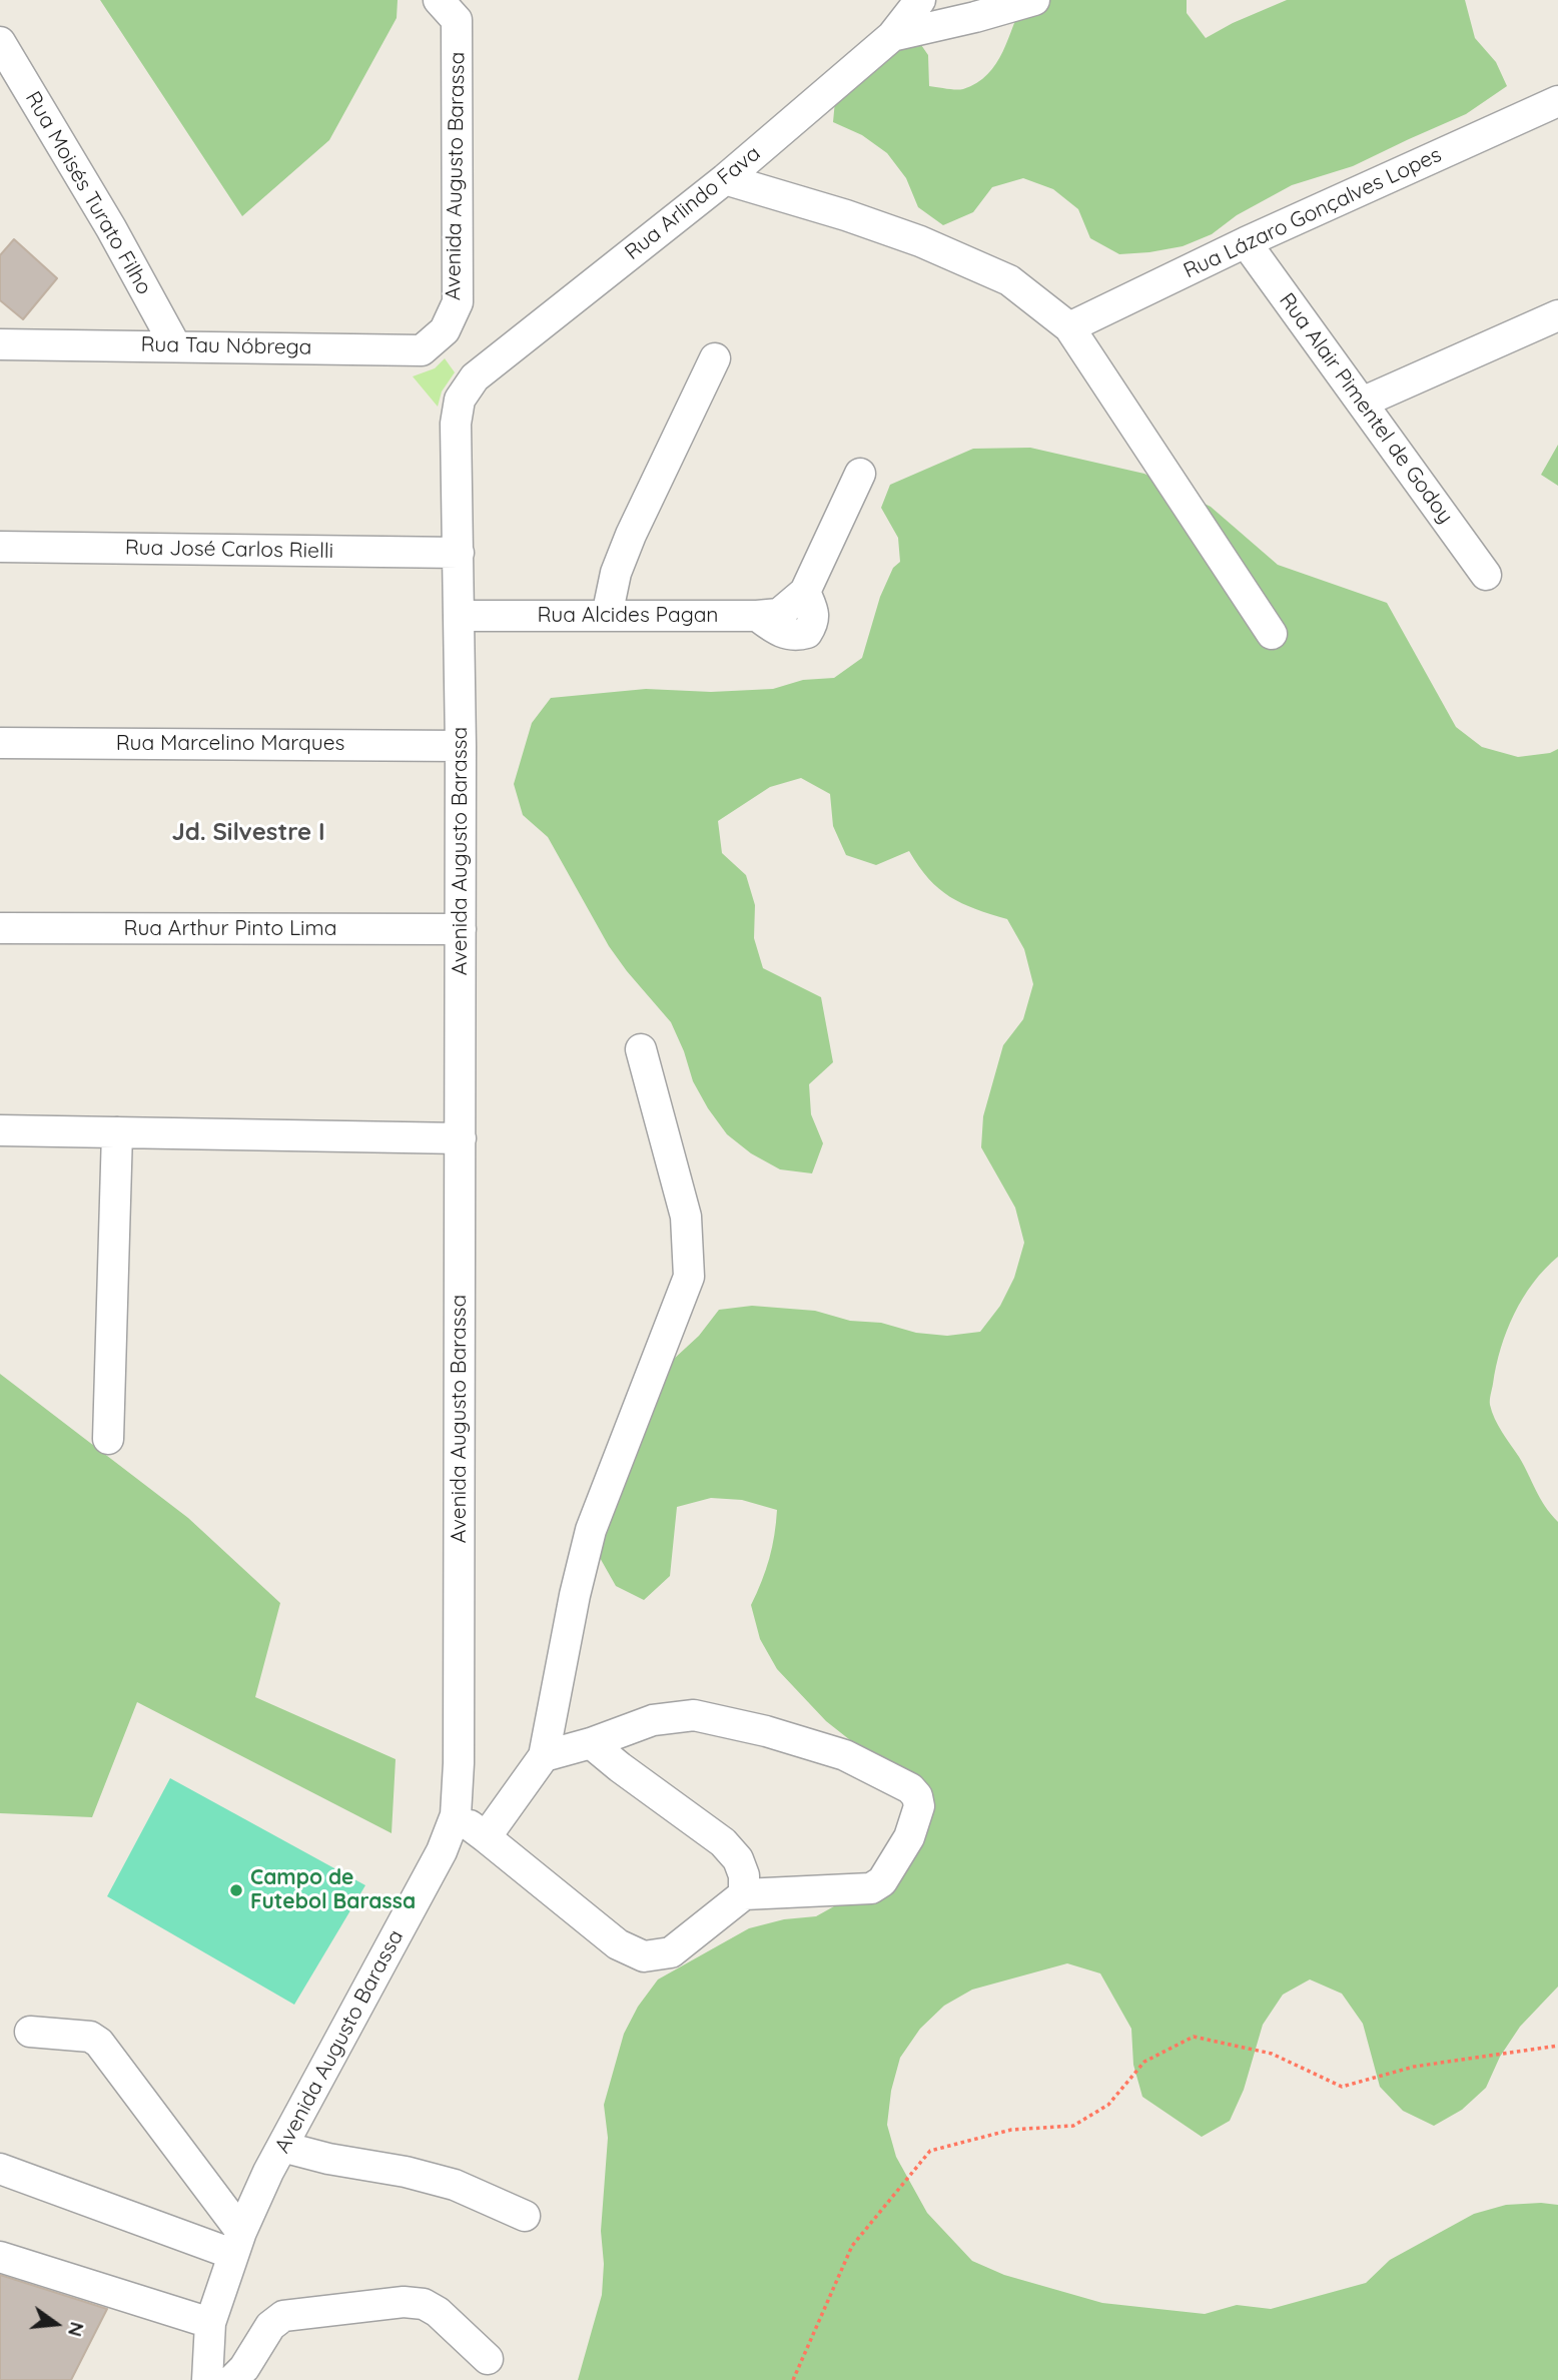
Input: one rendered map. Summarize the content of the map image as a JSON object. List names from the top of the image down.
{
  "streets": {
    "street": [
      "Avenida Augusto Barassa",
      "Rua Moisés Turato Filho",
      "Rua Arlindo Fava",
      "Rua Lázaro Gonçalves Lopes",
      "Rua Tau Nóbrega",
      "Rua Alair Pimentel de Godoy",
      "Rua José Carlos Rielli",
      "Rua Alcides Pagan",
      "Rua Marcelino Marques",
      "Rua Arthur Pinto Lima"
    ]
  },
  "crossings": [
    ["Avenida Augusto Barassa", "Rua Arlindo Fava"],
    ["Avenida Augusto Barassa", "Rua Tau Nóbrega"],
    ["Avenida Augusto Barassa", "Rua José Carlos Rielli"],
    ["Avenida Augusto Barassa", "Rua Alcides Pagan"],
    ["Avenida Augusto Barassa", "Rua Marcelino Marques"],
    ["Avenida Augusto Barassa", "Rua Arthur Pinto Lima"],
    ["Rua Moisés Turato Filho", "Rua Tau Nóbrega"],
    ["Rua Lázaro Gonçalves Lopes", "Rua Alair Pimentel de Godoy"]
  ],
  "districts": ["Jd. Silvestre I"],
  "places": ["Campo de Futebol Barassa"],
  "north": "right"
}
